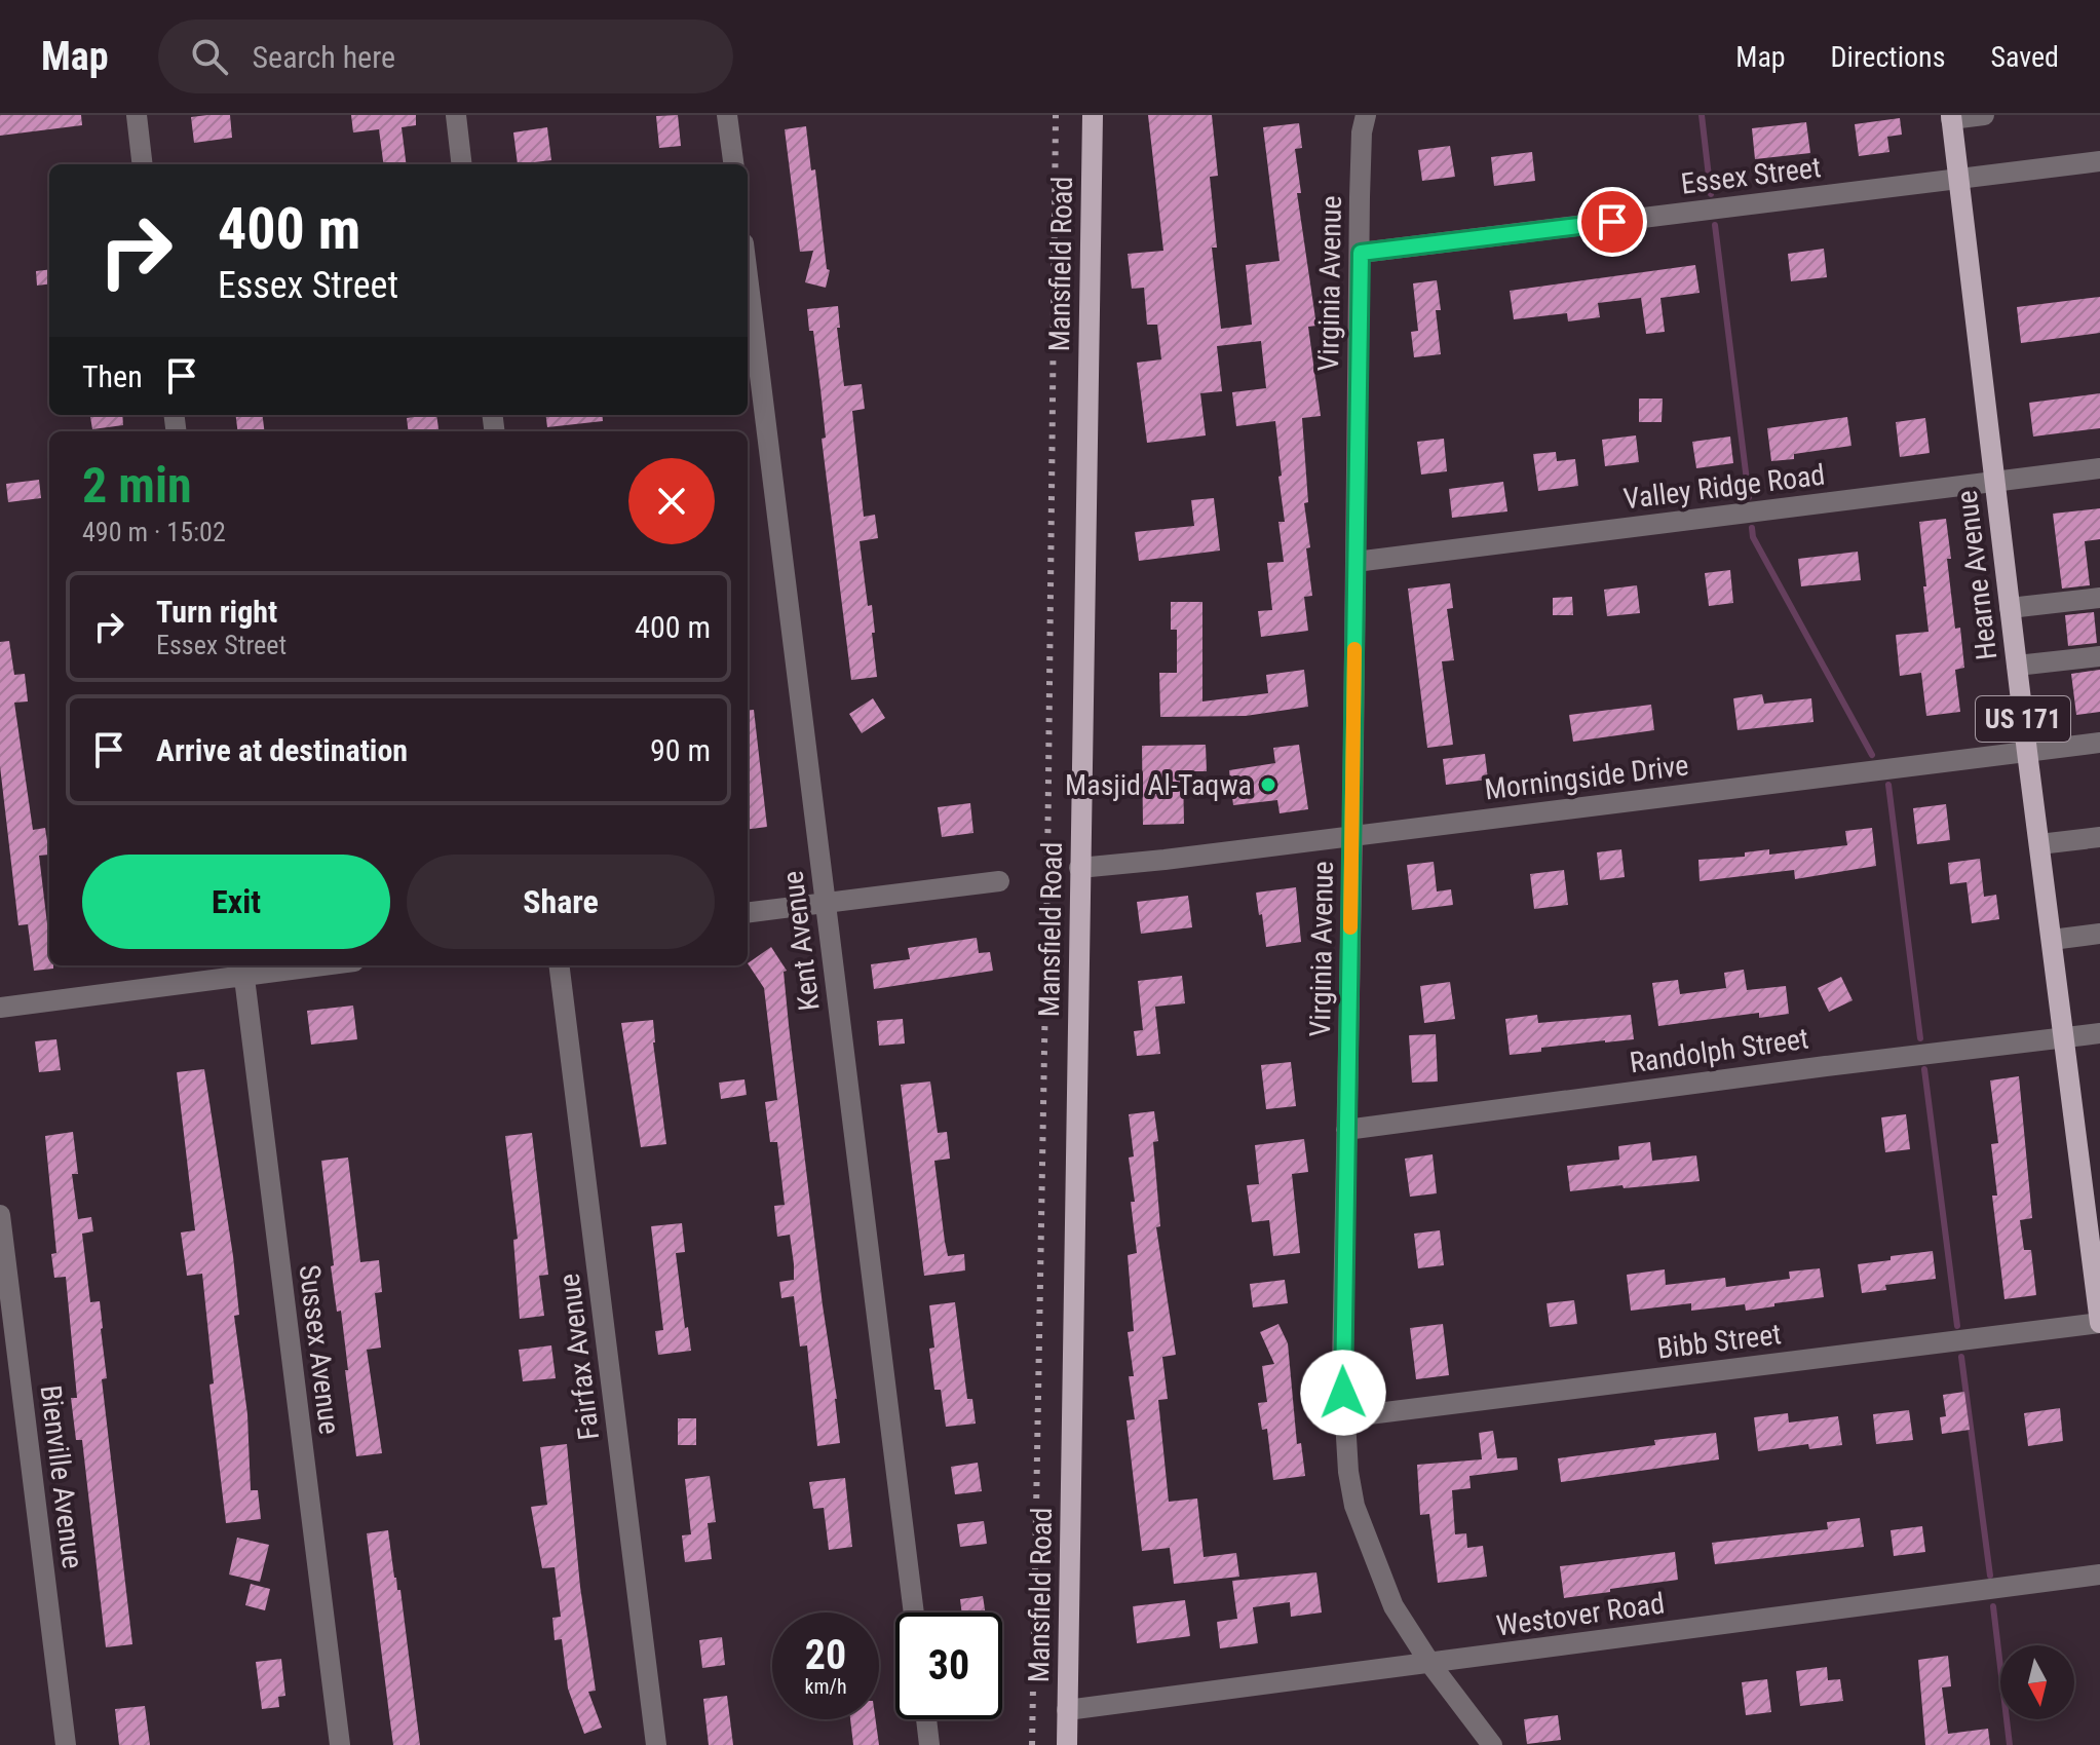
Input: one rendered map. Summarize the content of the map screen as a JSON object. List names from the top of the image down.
{
  "streets": {
    "main road": ["Mansfield Road", "Hearne Avenue", "US 171"],
    "street": [
      "Essex Street",
      "Virginia Avenue",
      "Valley Ridge Road",
      "Morningside Drive",
      "Kent Avenue",
      "Randolph Street",
      "Bibb Street",
      "Sussex Avenue",
      "Fairfax Avenue",
      "Bienville Avenue",
      "Westover Road"
    ]
  },
  "crossings": [
    ["Essex Street", "Virginia Avenue"],
    ["Essex Street", "Hearne Avenue"],
    ["Mansfield Road", "Morningside Drive"],
    ["Mansfield Road", "Westover Road"],
    ["Virginia Avenue", "Valley Ridge Road"],
    ["Virginia Avenue", "Morningside Drive"],
    ["Virginia Avenue", "Randolph Street"],
    ["Virginia Avenue", "Bibb Street"],
    ["Virginia Avenue", "Westover Road"],
    ["Valley Ridge Road", "Hearne Avenue"],
    ["Hearne Avenue", "Morningside Drive"],
    ["Hearne Avenue", "Randolph Street"],
    ["Hearne Avenue", "Bibb Street"]
  ],
  "places": ["Masjid Al-Taqwa"],
  "north": "bottom",
  "page": {
    "header": "Map",
    "search": "Search here",
    "nav": ["Map", "Directions", "Saved"],
    "turn": ["400 m", "Essex Street"],
    "then": "Then",
    "heading": ["2 min", "490 m · 15:02"],
    "list": [
      {
        "name": "Turn right",
        "note": "Essex Street",
        "value": "400 m"
      },
      {
        "name": "Arrive at destination",
        "value": "90 m"
      }
    ],
    "buttons": ["Exit", "Share"],
    "speed": "20 km/h",
    "limit": "30"
  }
}
